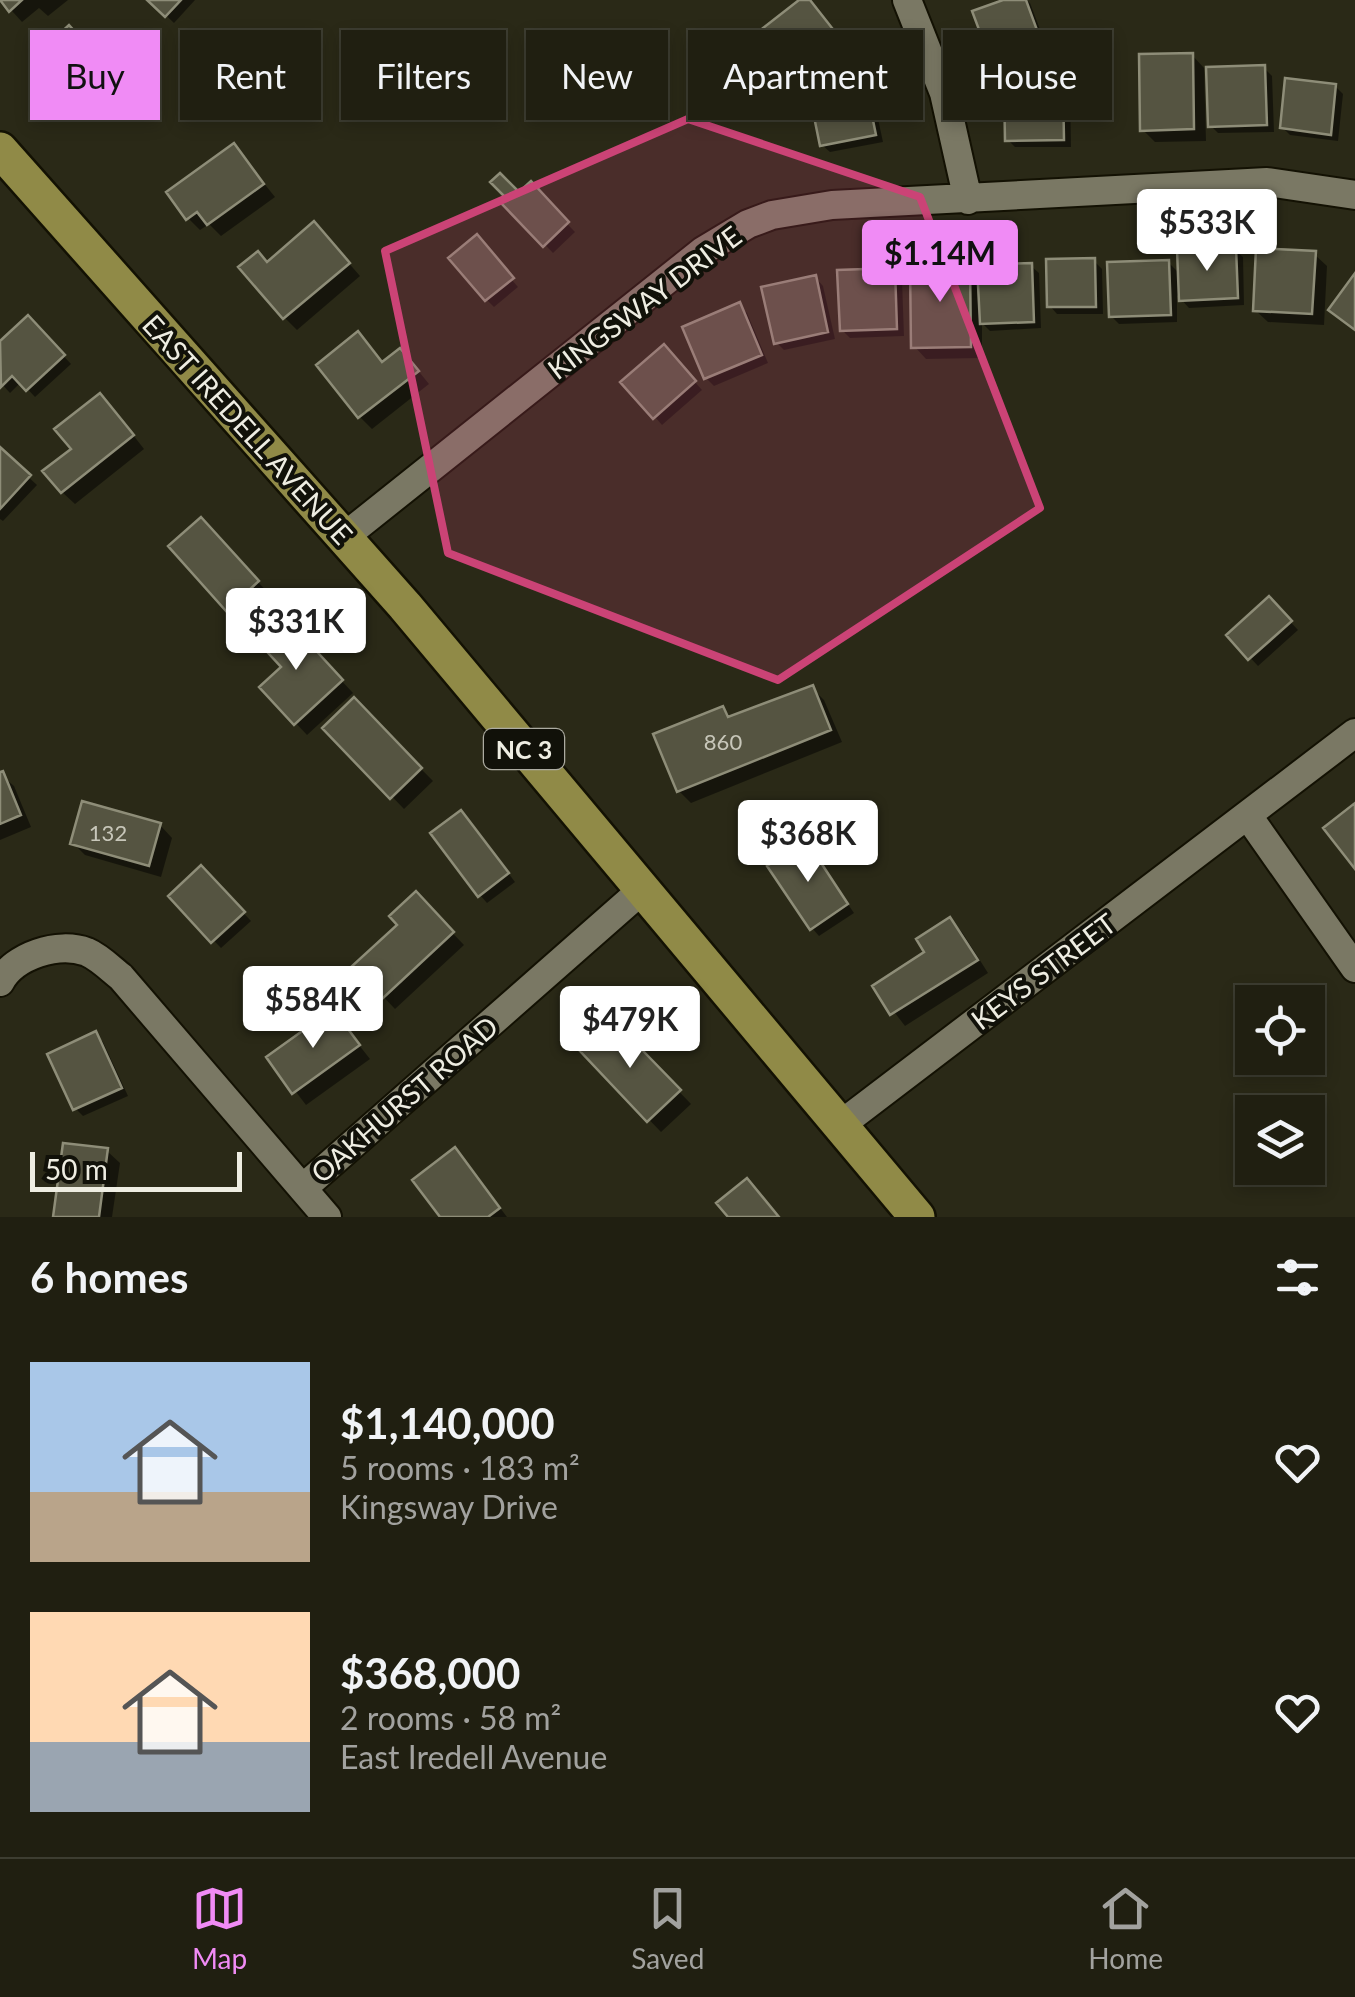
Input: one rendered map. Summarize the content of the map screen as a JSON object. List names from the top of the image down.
{
  "streets": {
    "main road": ["EAST IREDELL AVENUE", "NC 3"],
    "street": ["KINGSWAY DRIVE", "KEYS STREET", "OAKHURST ROAD"]
  },
  "crossings": [
    ["KINGSWAY DRIVE", "EAST IREDELL AVENUE"],
    ["EAST IREDELL AVENUE", "KEYS STREET"],
    ["EAST IREDELL AVENUE", "OAKHURST ROAD"]
  ],
  "house_numbers": ["860", "132"],
  "scale_bar": "50 m",
  "page": {
    "chip": [
      "Buy",
      "Rent",
      "Filters",
      "New",
      "Apartment",
      "House"
    ],
    "price": [
      "$533K",
      "$1.14M",
      "$331K",
      "$368K",
      "$584K",
      "$479K"
    ],
    "scale": "50 m",
    "heading": "6 homes",
    "list": [
      {
        "name": "$1,140,000",
        "note": "5 rooms · 183 m² · Kingsway Drive"
      },
      {
        "name": "$368,000",
        "note": "2 rooms · 58 m² · East Iredell Avenue"
      }
    ],
    "tabs": ["Map", "Saved", "Home"]
  }
}
